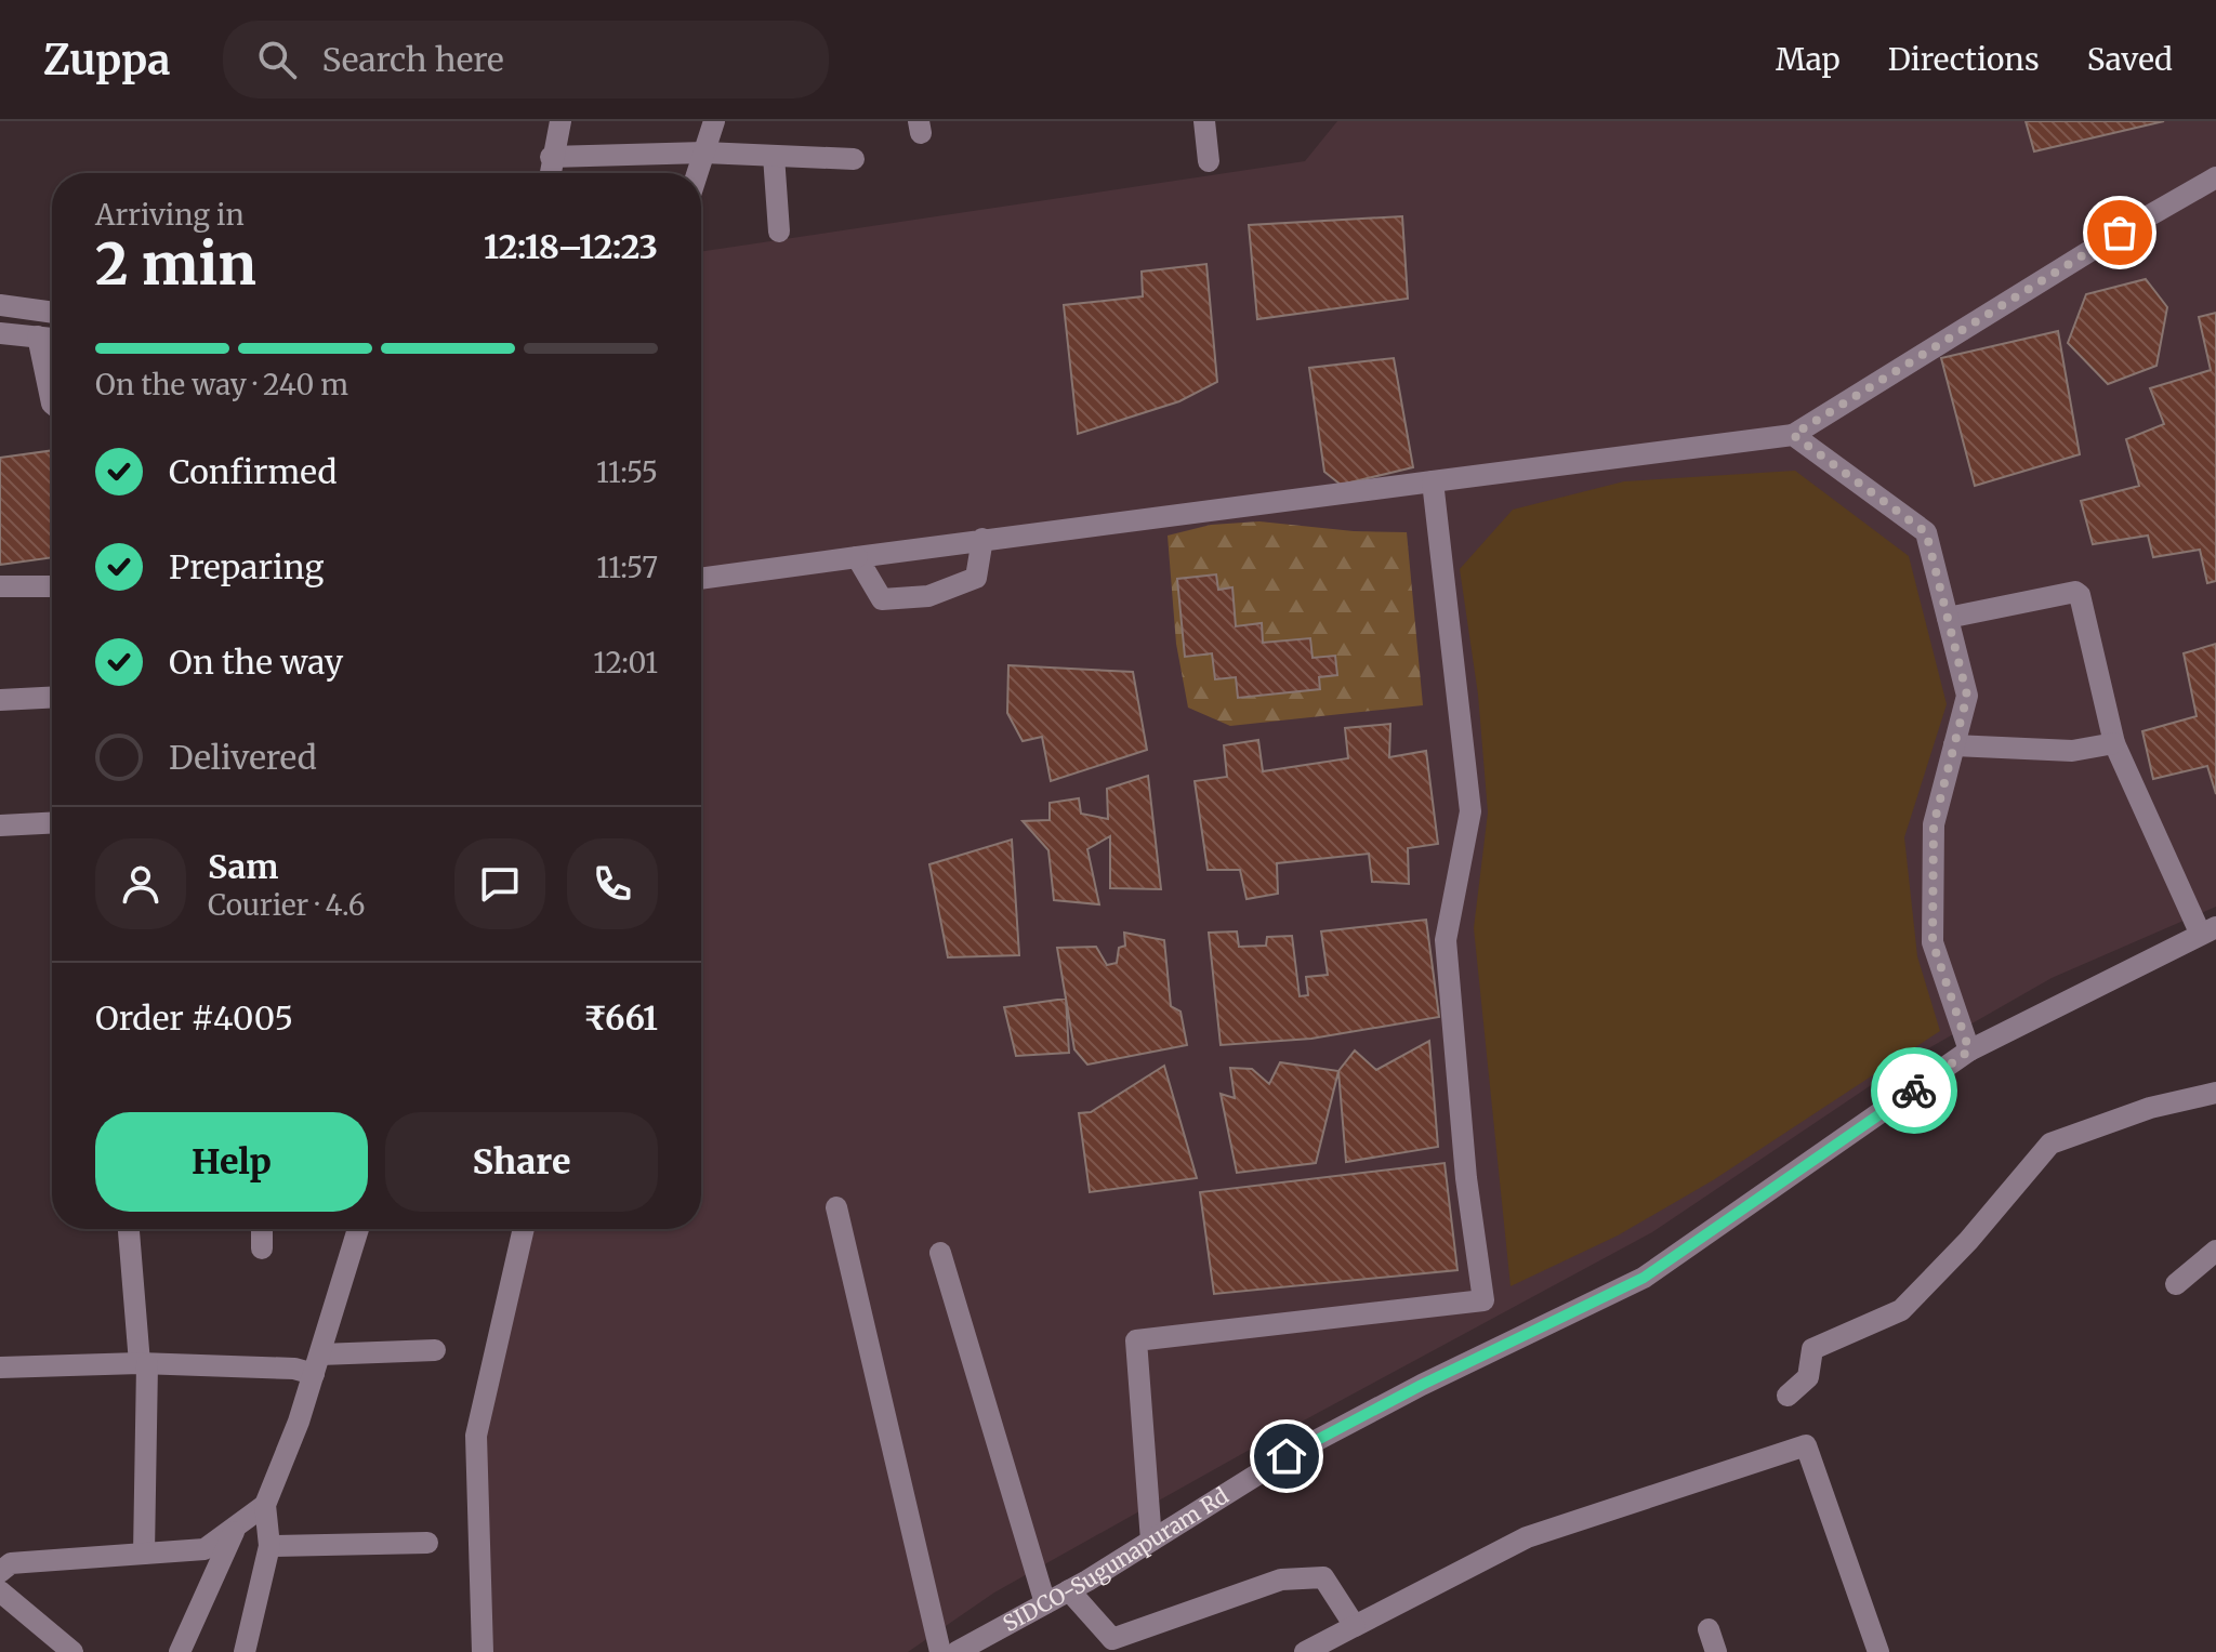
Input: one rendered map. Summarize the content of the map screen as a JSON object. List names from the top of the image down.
{
  "streets": {
    "street": ["SIDCO-Sugunapuram Rd"]
  },
  "page": {
    "header": "Zuppa",
    "search": "Search here",
    "nav": ["Map", "Directions", "Saved"],
    "heading": ["2 min", "Arriving in", "12:18–12:23"],
    "panel": [
      "Sam",
      "Courier · 4.6",
      "Order #4005",
      "₹661"
    ],
    "bar": "On the way · 240 m",
    "list": [
      ["Confirmed", "11:55"],
      ["Preparing", "11:57"],
      ["On the way", "12:01"],
      "Delivered"
    ],
    "buttons": ["Help", "Share"]
  }
}
